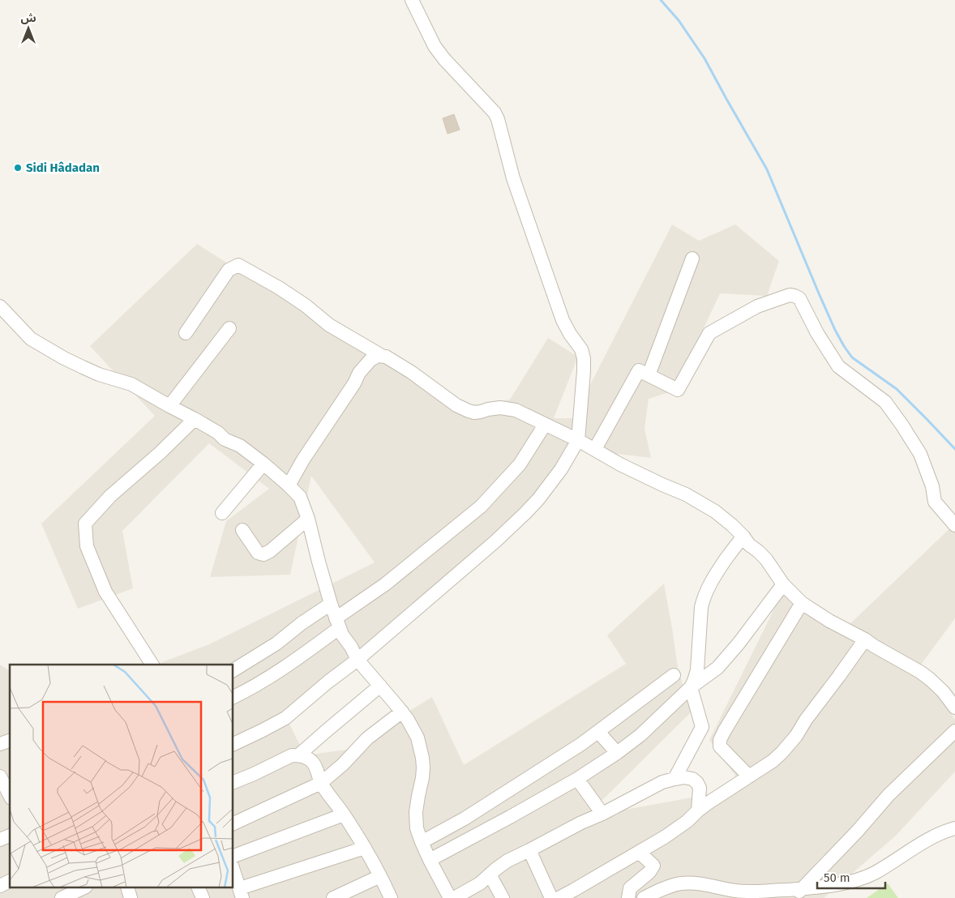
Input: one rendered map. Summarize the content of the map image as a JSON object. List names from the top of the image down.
{
  "places": ["Sidi Hâdadan"],
  "scale_bar": "50 m",
  "north": "top"
}
